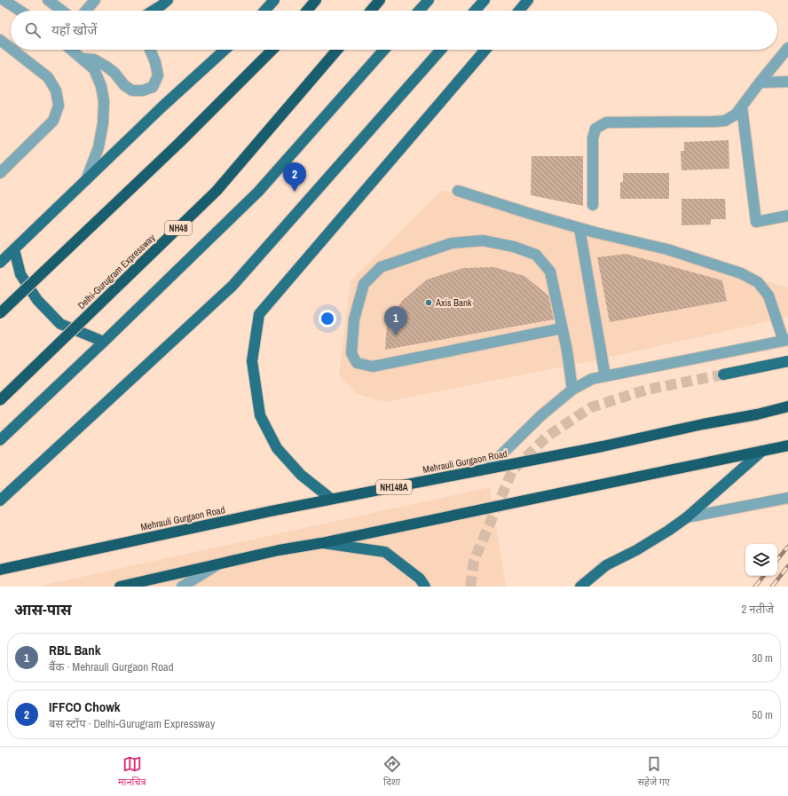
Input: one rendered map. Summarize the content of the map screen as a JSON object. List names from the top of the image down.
{
  "streets": {
    "highway": [
      "NH48",
      "Delhi-Gurugram Expressway",
      "Mehrauli Gurgaon Road",
      "NH148A"
    ]
  },
  "places": ["Axis Bank"],
  "page": {
    "search": "यहाँ खोजें",
    "pins": ["2", "1"],
    "heading": ["आस-पास", "2 नतीजे"],
    "list": [
      {
        "mark": "1",
        "name": "RBL Bank",
        "note": "बैंक · Mehrauli Gurgaon Road",
        "value": "30 m"
      },
      {
        "mark": "2",
        "name": "IFFCO Chowk",
        "note": "बस स्टॉप · Delhi-Gurugram Expressway",
        "value": "50 m"
      }
    ],
    "nav": ["मानचित्र", "दिशा", "सहेजे गए"]
  }
}
